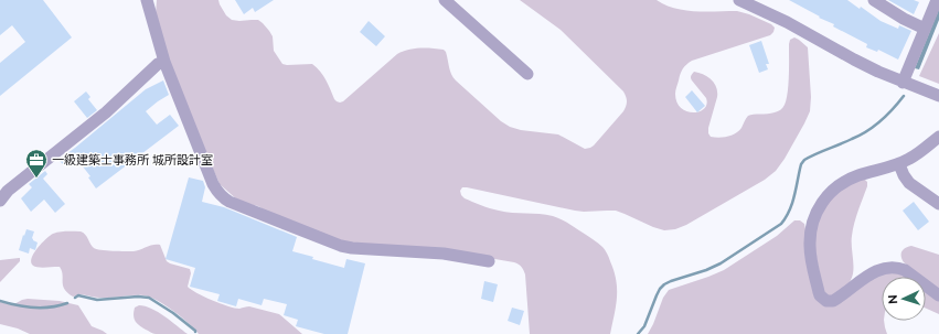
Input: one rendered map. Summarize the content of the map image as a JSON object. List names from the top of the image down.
{
  "places": {
    "office": ["一級建築士事務所 城所設計室"]
  },
  "north": "left"
}
